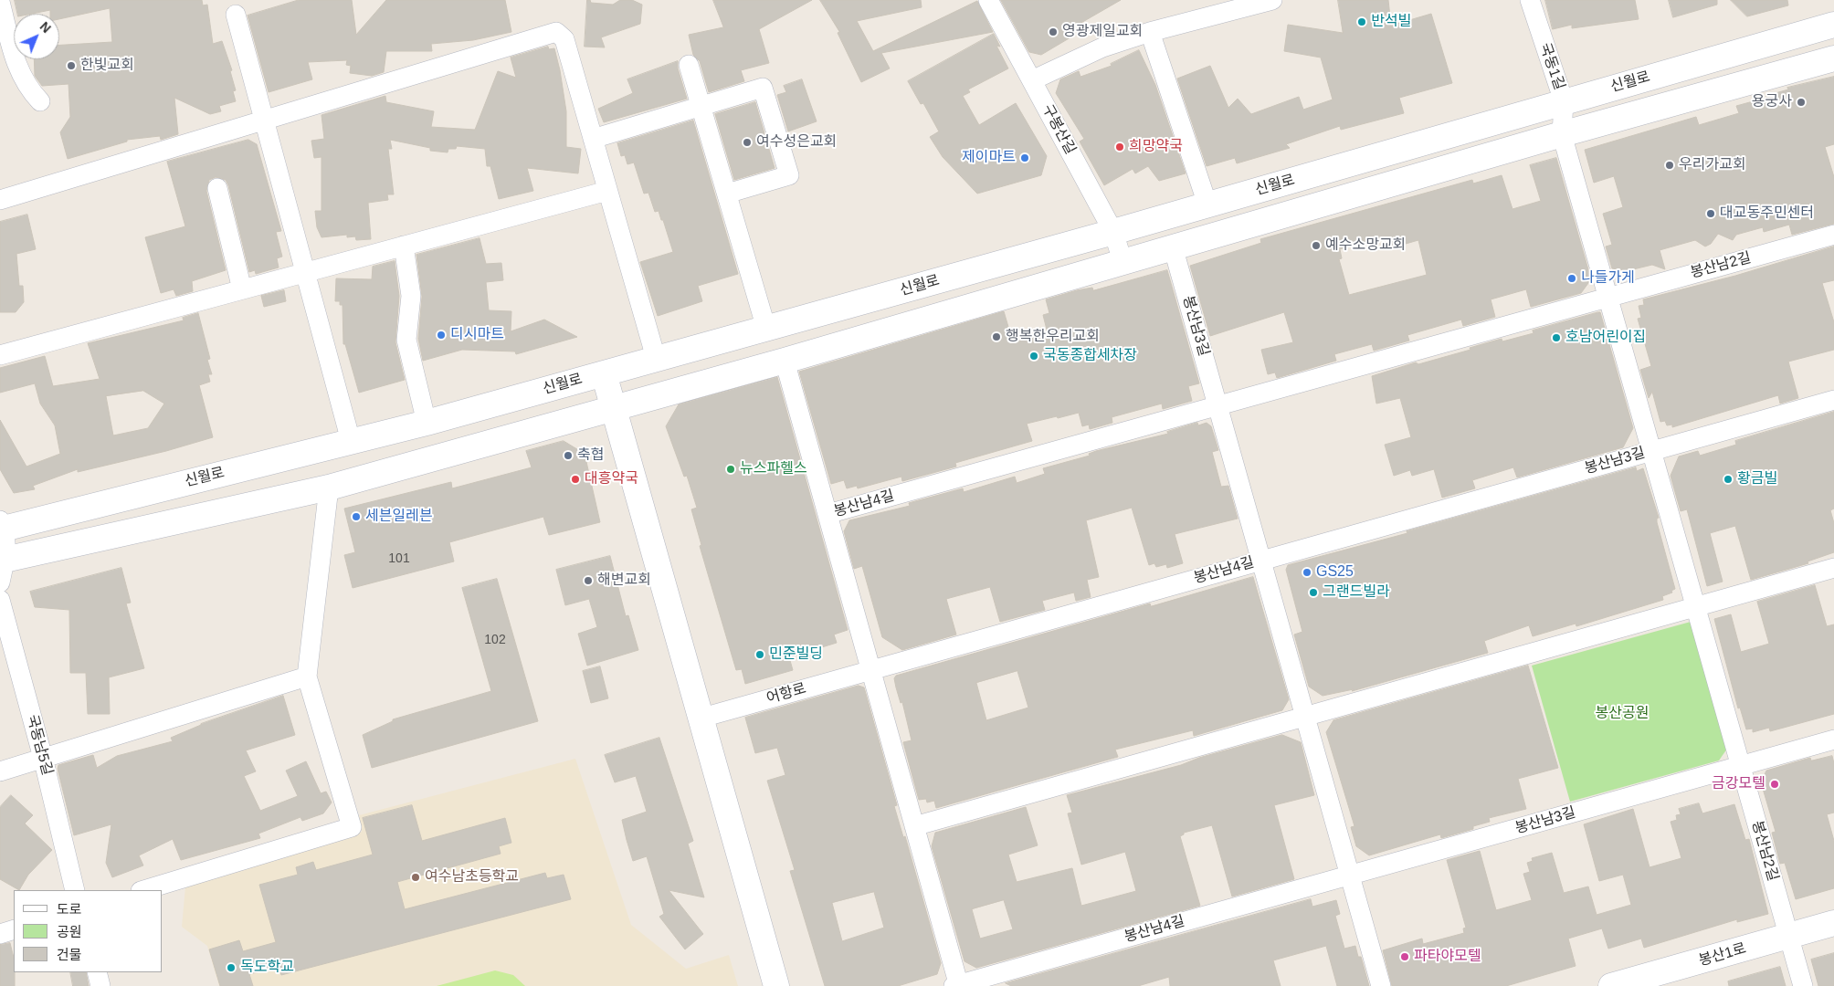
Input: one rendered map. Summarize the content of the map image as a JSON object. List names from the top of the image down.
{
  "streets": {
    "street": [
      "국동1길",
      "신월로",
      "구봉산길",
      "봉산남2길",
      "봉산남3길",
      "봉산남4길",
      "어항로",
      "국동남5길",
      "봉산1로"
    ]
  },
  "crossings": [
    ["국동1길", "신월로"],
    ["국동1길", "봉산남2길"],
    ["신월로", "구봉산길"],
    ["신월로", "봉산남2길"],
    ["신월로", "봉산남3길"],
    ["신월로", "봉산남4길"],
    ["봉산남2길", "봉산남3길"],
    ["봉산남2길", "봉산1로"],
    ["봉산남3길", "봉산남4길"],
    ["봉산남4길", "어항로"]
  ],
  "parks": ["봉산공원"],
  "places": [
    "반석빌",
    "영광제일교회",
    "한빛교회",
    "용궁사",
    "여수성은교회",
    "희망약국",
    "제이마트",
    "우리가교회",
    "대교동주민센터",
    "예수소망교회",
    "나들가게",
    "디시마트",
    "행복한우리교회",
    "호남어린이집",
    "국동종합세차장",
    "축협",
    "뉴스파헬스",
    "대흥약국",
    "황금빌",
    "세븐일레븐",
    "GS25",
    "해변교회",
    "그랜드빌라",
    "민준빌딩",
    "금강모텔",
    "여수남초등학교",
    "파타야모텔",
    "독도학교"
  ],
  "house_numbers": ["101", "102"],
  "legend": ["도로", "공원", "건물"],
  "north": "top right"
}
